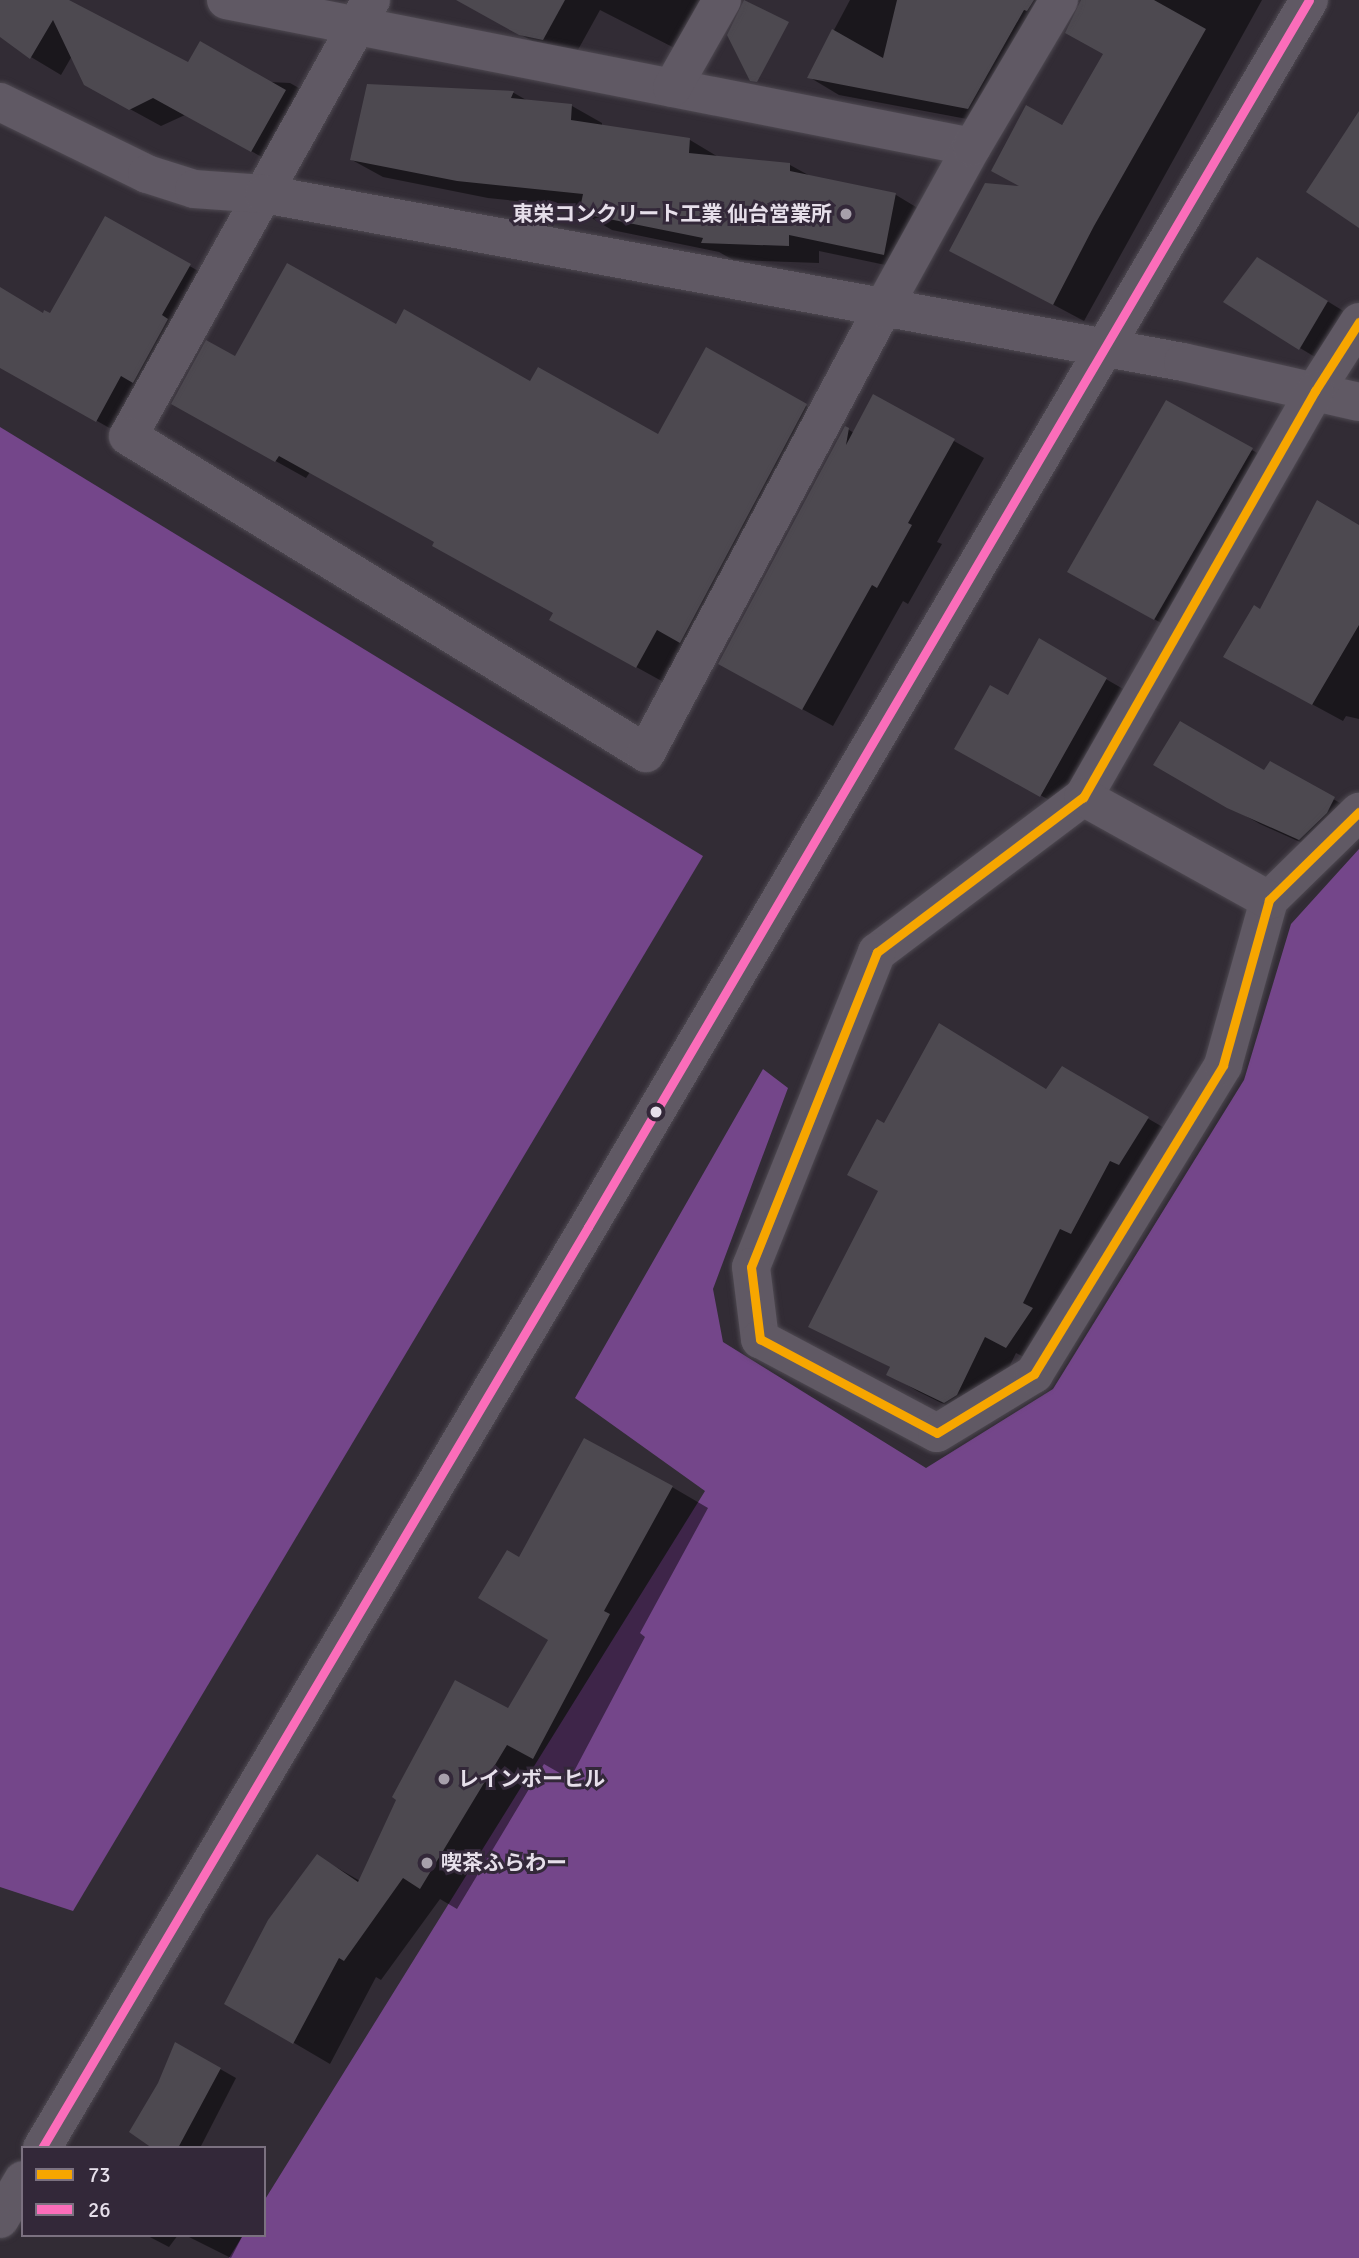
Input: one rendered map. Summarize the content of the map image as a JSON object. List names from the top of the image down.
{
  "places": ["東栄コンクリート工業 仙台営業所", "レインボーヒル", "喫茶ふらわー"],
  "lines": ["transit line 26", "transit line 73"],
  "legend": ["73", "26"]
}
